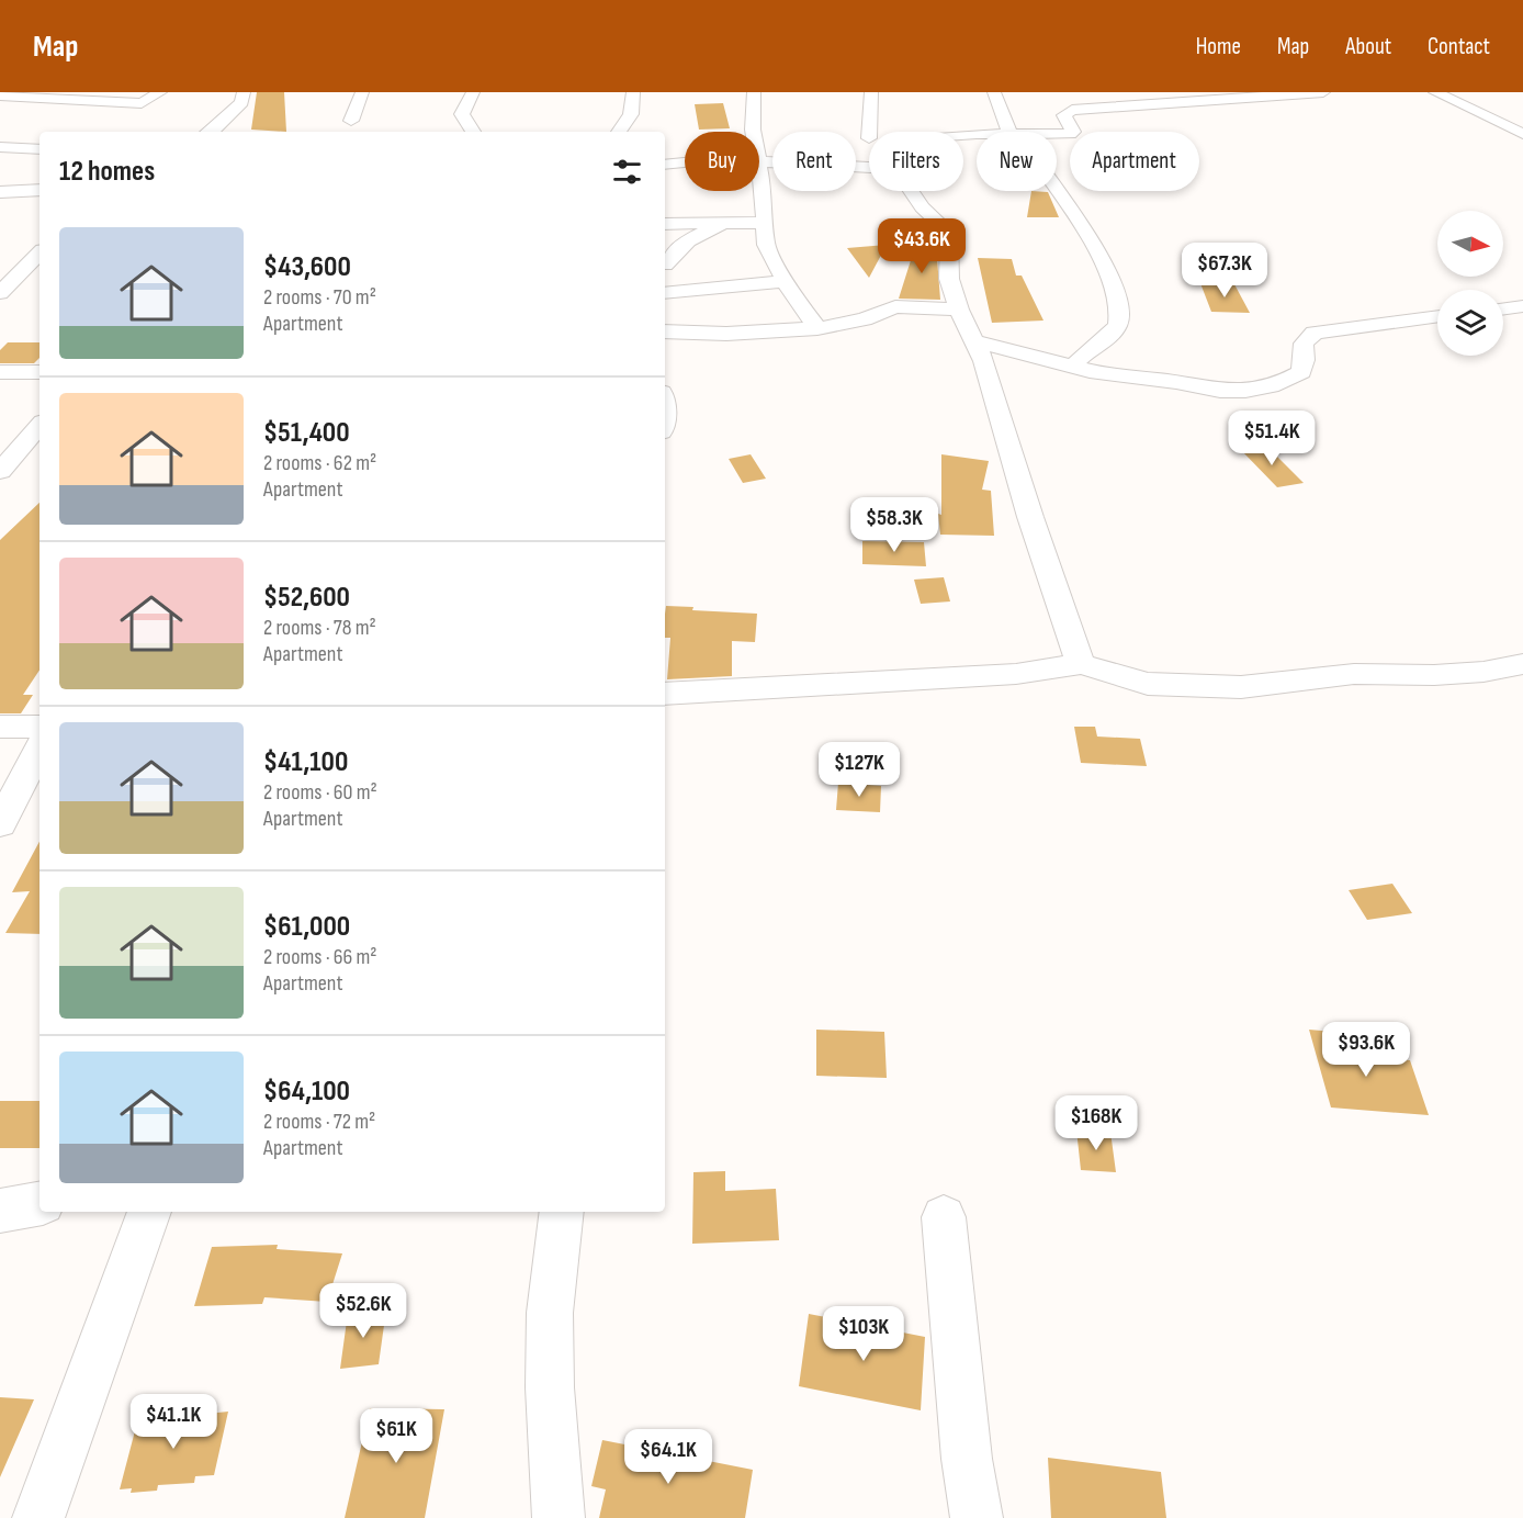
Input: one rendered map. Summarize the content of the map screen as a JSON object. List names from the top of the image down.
{
  "north": "right",
  "page": {
    "header": "Map",
    "nav": [
      "Home",
      "Map",
      "About",
      "Contact"
    ],
    "chip": [
      "Buy",
      "Rent",
      "Filters",
      "New",
      "Apartment"
    ],
    "heading": "12 homes",
    "list": [
      {
        "name": "$43,600",
        "note": "2 rooms · 70 m² · Apartment"
      },
      {
        "name": "$51,400",
        "note": "2 rooms · 62 m² · Apartment"
      },
      {
        "name": "$52,600",
        "note": "2 rooms · 78 m² · Apartment"
      },
      {
        "name": "$41,100",
        "note": "2 rooms · 60 m² · Apartment"
      },
      {
        "name": "$61,000",
        "note": "2 rooms · 66 m² · Apartment"
      },
      {
        "name": "$64,100",
        "note": "2 rooms · 72 m² · Apartment"
      }
    ],
    "price": [
      "$43.6K",
      "$67.3K",
      "$51.4K",
      "$58.3K",
      "$127K",
      "$93.6K",
      "$168K",
      "$52.6K",
      "$103K",
      "$41.1K",
      "$61K",
      "$64.1K"
    ]
  }
}
